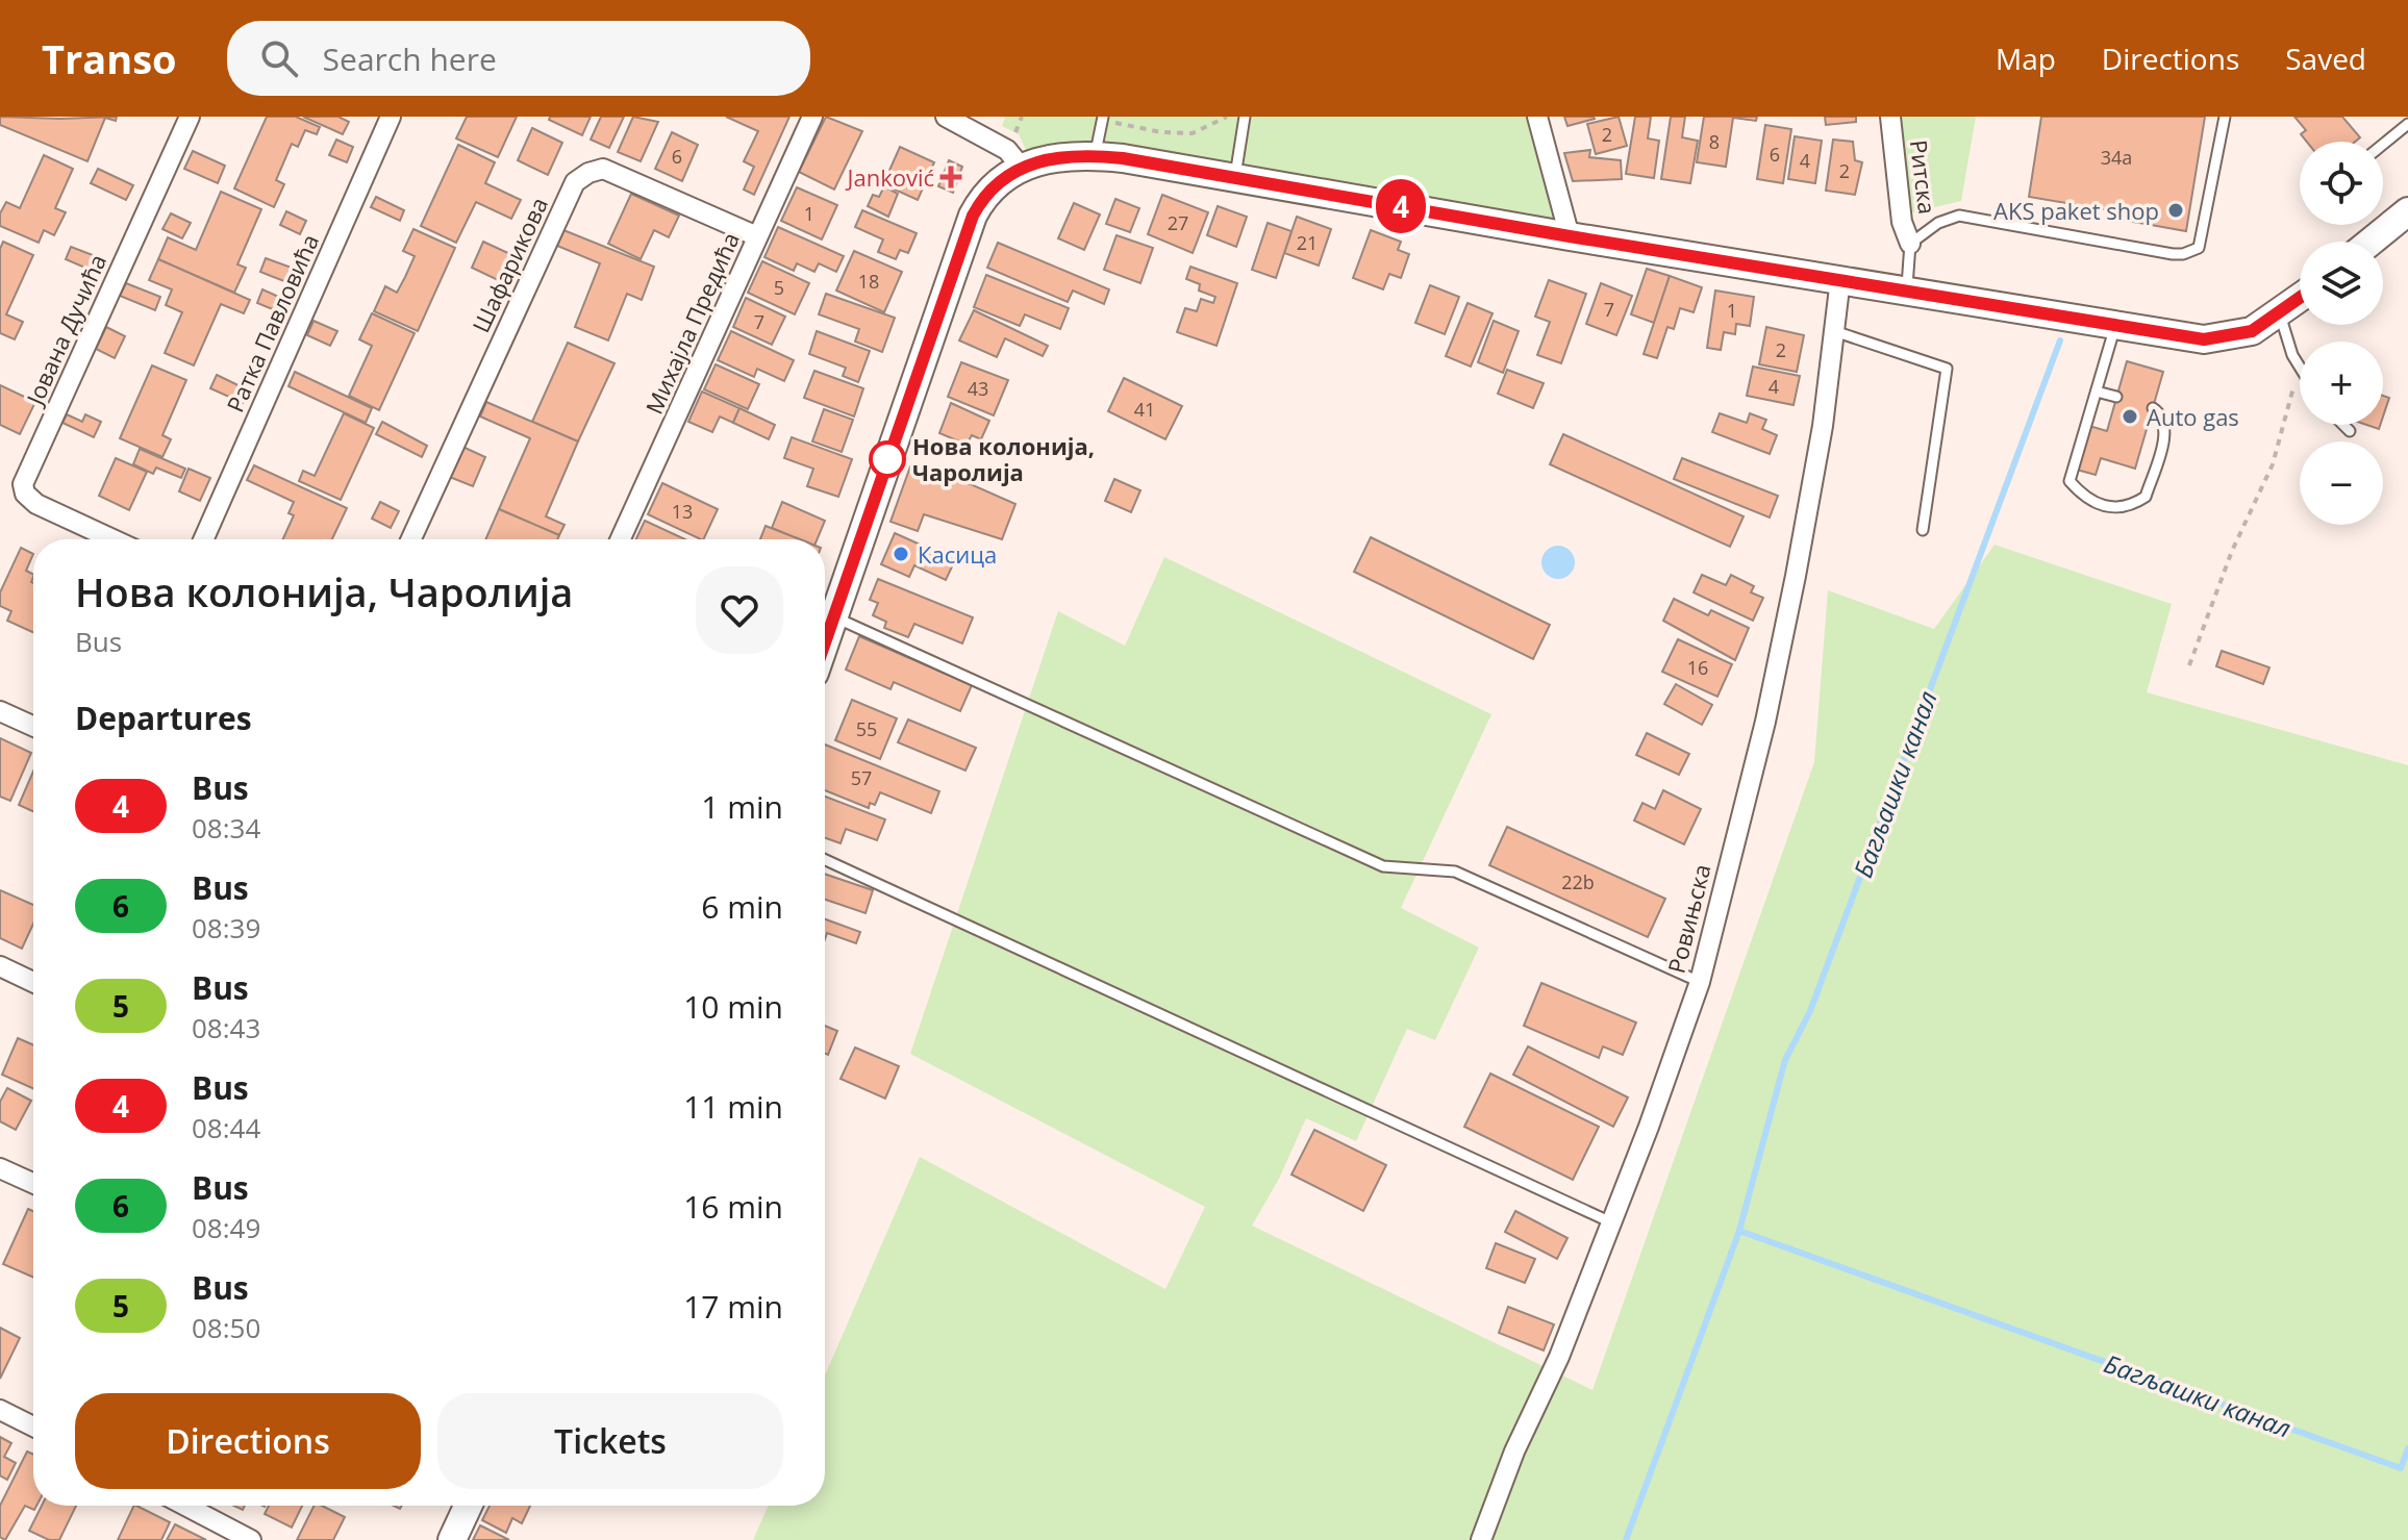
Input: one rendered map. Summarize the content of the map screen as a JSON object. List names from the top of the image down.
{
  "streets": {
    "street": [
      "Ритска",
      "Шафарикова",
      "Ратка Павловића",
      "Михајла Предића",
      "Јована Дучића",
      "Ровињска"
    ]
  },
  "crossings": [
    ["Шафарикова", "Михајла Предића"]
  ],
  "water": ["Багљашки канал"],
  "places": {
    "health": ["Janković"],
    "other": [
      "AKS paket shop",
      "Auto gas",
      "Нова колонија, Чаролија",
      "Касица"
    ]
  },
  "lines": ["bus line 4"],
  "house_numbers": [
    "2",
    "8",
    "6",
    "6",
    "34a",
    "4",
    "2",
    "1",
    "27",
    "21",
    "18",
    "5",
    "7",
    "1",
    "7",
    "2",
    "4",
    "43",
    "41",
    "13",
    "16",
    "55",
    "57",
    "22b"
  ],
  "page": {
    "header": "Transo",
    "search": "Search here",
    "nav": ["Map", "Directions", "Saved"],
    "on_map": "4",
    "map_buttons": ["+", "−"],
    "heading": [
      ["Нова колонија, Чаролија", "Bus"],
      "Departures"
    ],
    "list": [
      {
        "mark": "4",
        "name": "Bus",
        "note": "08:34",
        "value": "1 min"
      },
      {
        "mark": "6",
        "name": "Bus",
        "note": "08:39",
        "value": "6 min"
      },
      {
        "mark": "5",
        "name": "Bus",
        "note": "08:43",
        "value": "10 min"
      },
      {
        "mark": "4",
        "name": "Bus",
        "note": "08:44",
        "value": "11 min"
      },
      {
        "mark": "6",
        "name": "Bus",
        "note": "08:49",
        "value": "16 min"
      },
      {
        "mark": "5",
        "name": "Bus",
        "note": "08:50",
        "value": "17 min"
      }
    ],
    "buttons": ["Directions", "Tickets"]
  }
}
